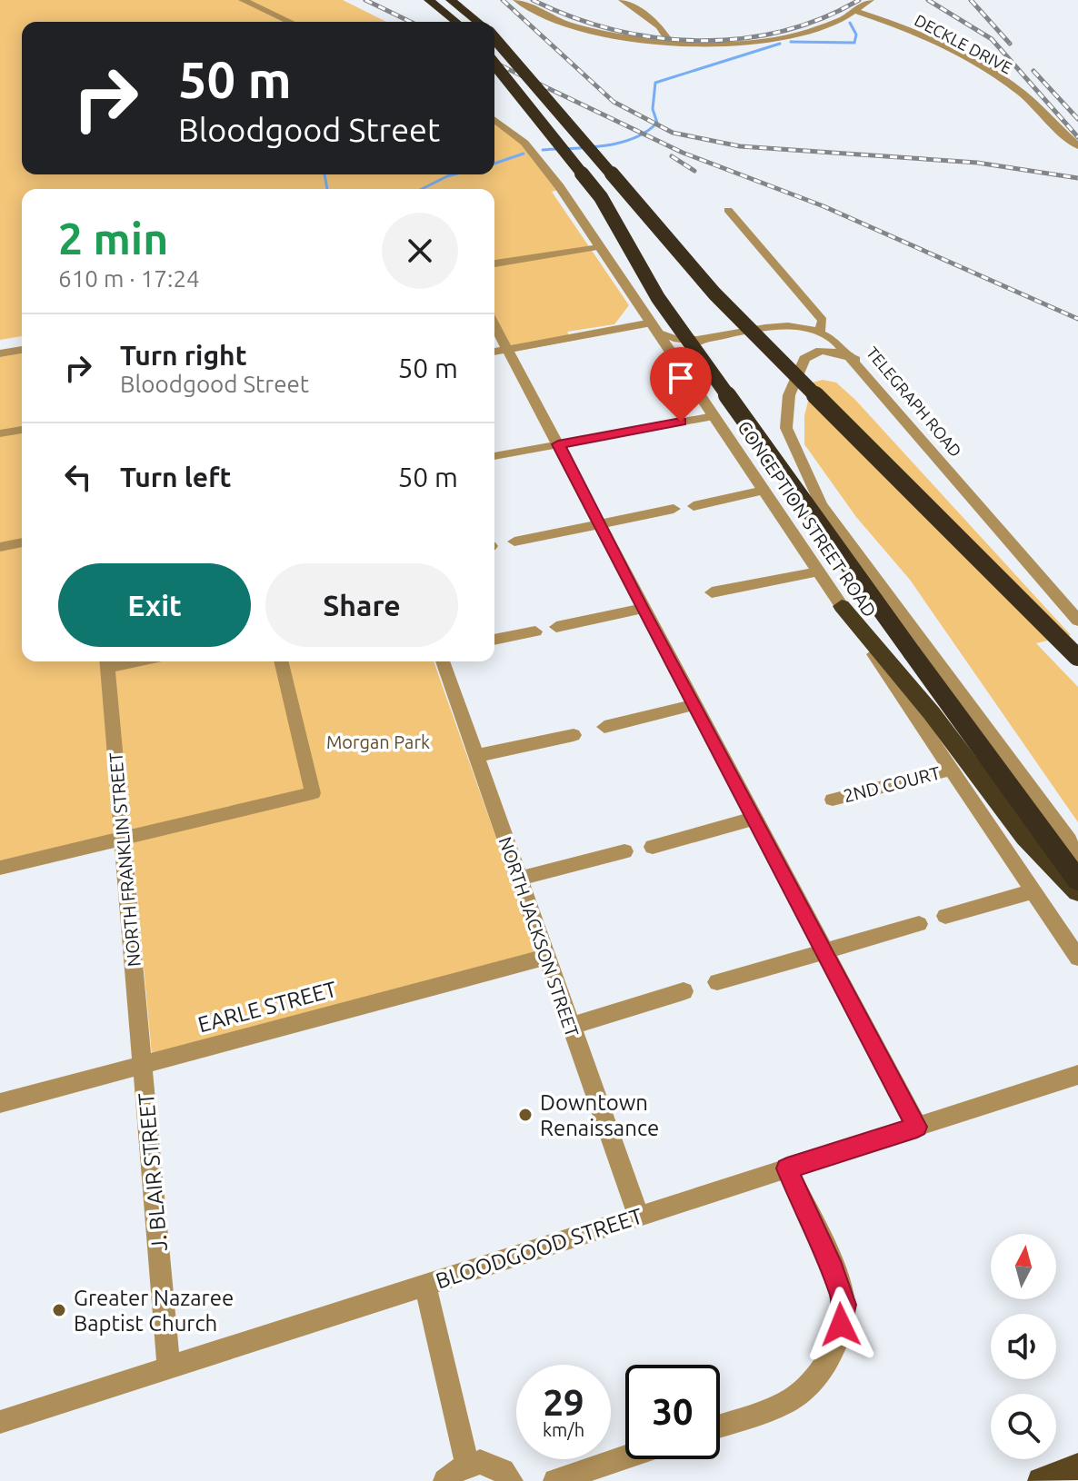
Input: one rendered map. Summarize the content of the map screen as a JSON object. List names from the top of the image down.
{
  "streets": {
    "street": [
      "DECKLE DRIVE",
      "TELEGRAPH ROAD",
      "CONCEPTION STREET ROAD",
      "2ND COURT",
      "NORTH FRANKLIN STREET",
      "NORTH JACKSON STREET",
      "EARLE STREET",
      "J. BLAIR STREET",
      "BLOODGOOD STREET"
    ]
  },
  "crossings": [
    ["CONCEPTION STREET ROAD", "2ND COURT"],
    ["NORTH FRANKLIN STREET", "EARLE STREET"],
    ["NORTH FRANKLIN STREET", "J. BLAIR STREET"],
    ["NORTH JACKSON STREET", "EARLE STREET"],
    ["NORTH JACKSON STREET", "BLOODGOOD STREET"],
    ["EARLE STREET", "J. BLAIR STREET"],
    ["J. BLAIR STREET", "BLOODGOOD STREET"]
  ],
  "parks": ["Morgan Park"],
  "places": ["Downtown Renaissance", "Greater Nazaree Baptist Church"],
  "north": "top",
  "page": {
    "turn": ["50 m", "Bloodgood Street"],
    "heading": ["2 min", "610 m · 17:24"],
    "list": [
      {
        "name": "Turn right",
        "note": "Bloodgood Street",
        "value": "50 m"
      },
      {
        "name": "Turn left",
        "value": "50 m"
      }
    ],
    "buttons": ["Exit", "Share"],
    "speed": "29 km/h",
    "limit": "30"
  }
}
